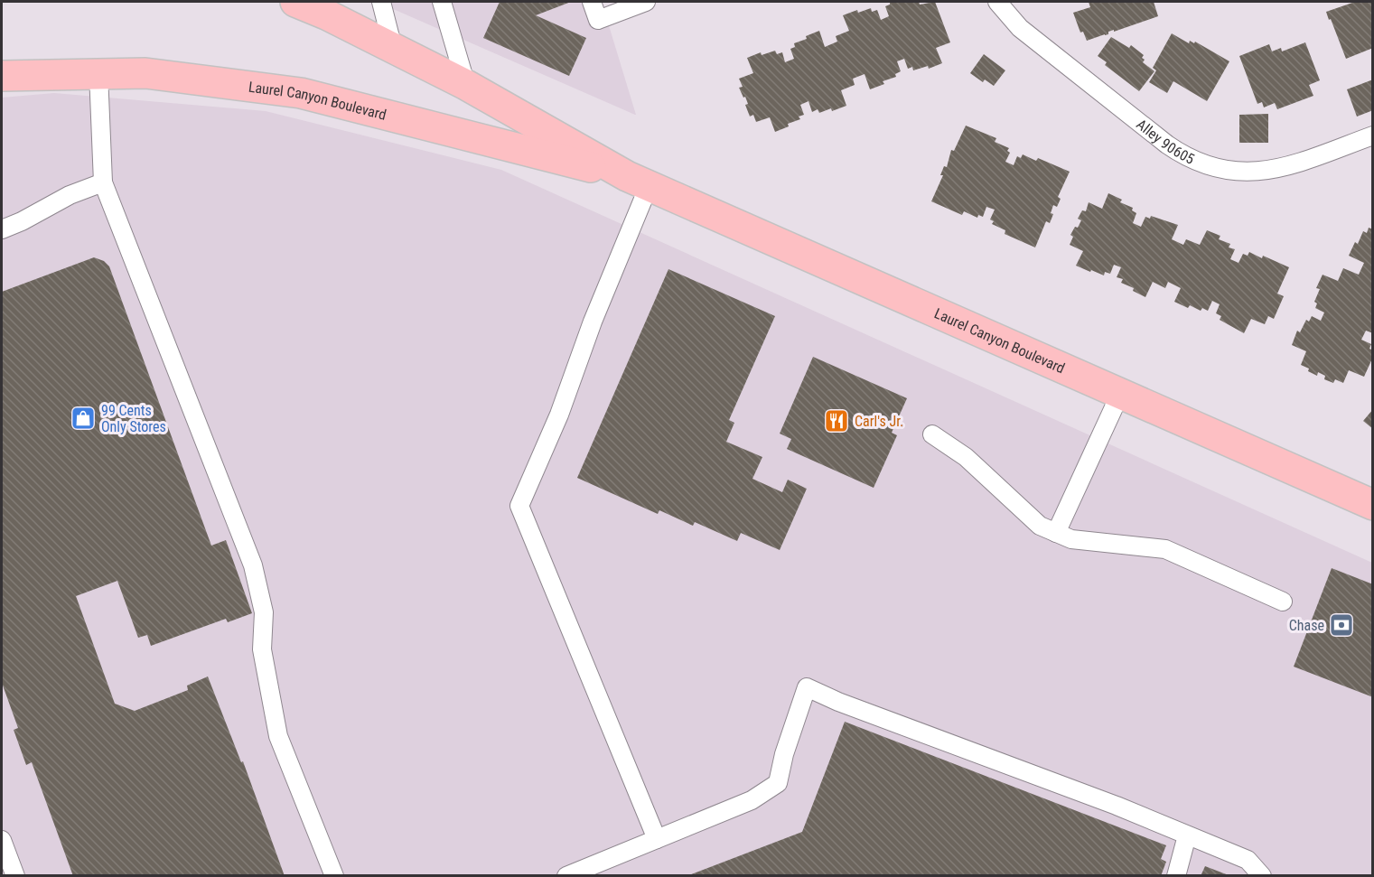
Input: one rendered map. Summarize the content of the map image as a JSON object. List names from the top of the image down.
{
  "streets": {
    "main road": ["Laurel Canyon Boulevard"],
    "lane": ["Alley 90605"]
  },
  "places": {
    "shop": ["99 Cents Only Stores"],
    "restaurant": ["Carl's Jr."],
    "bank": ["Chase"]
  }
}
